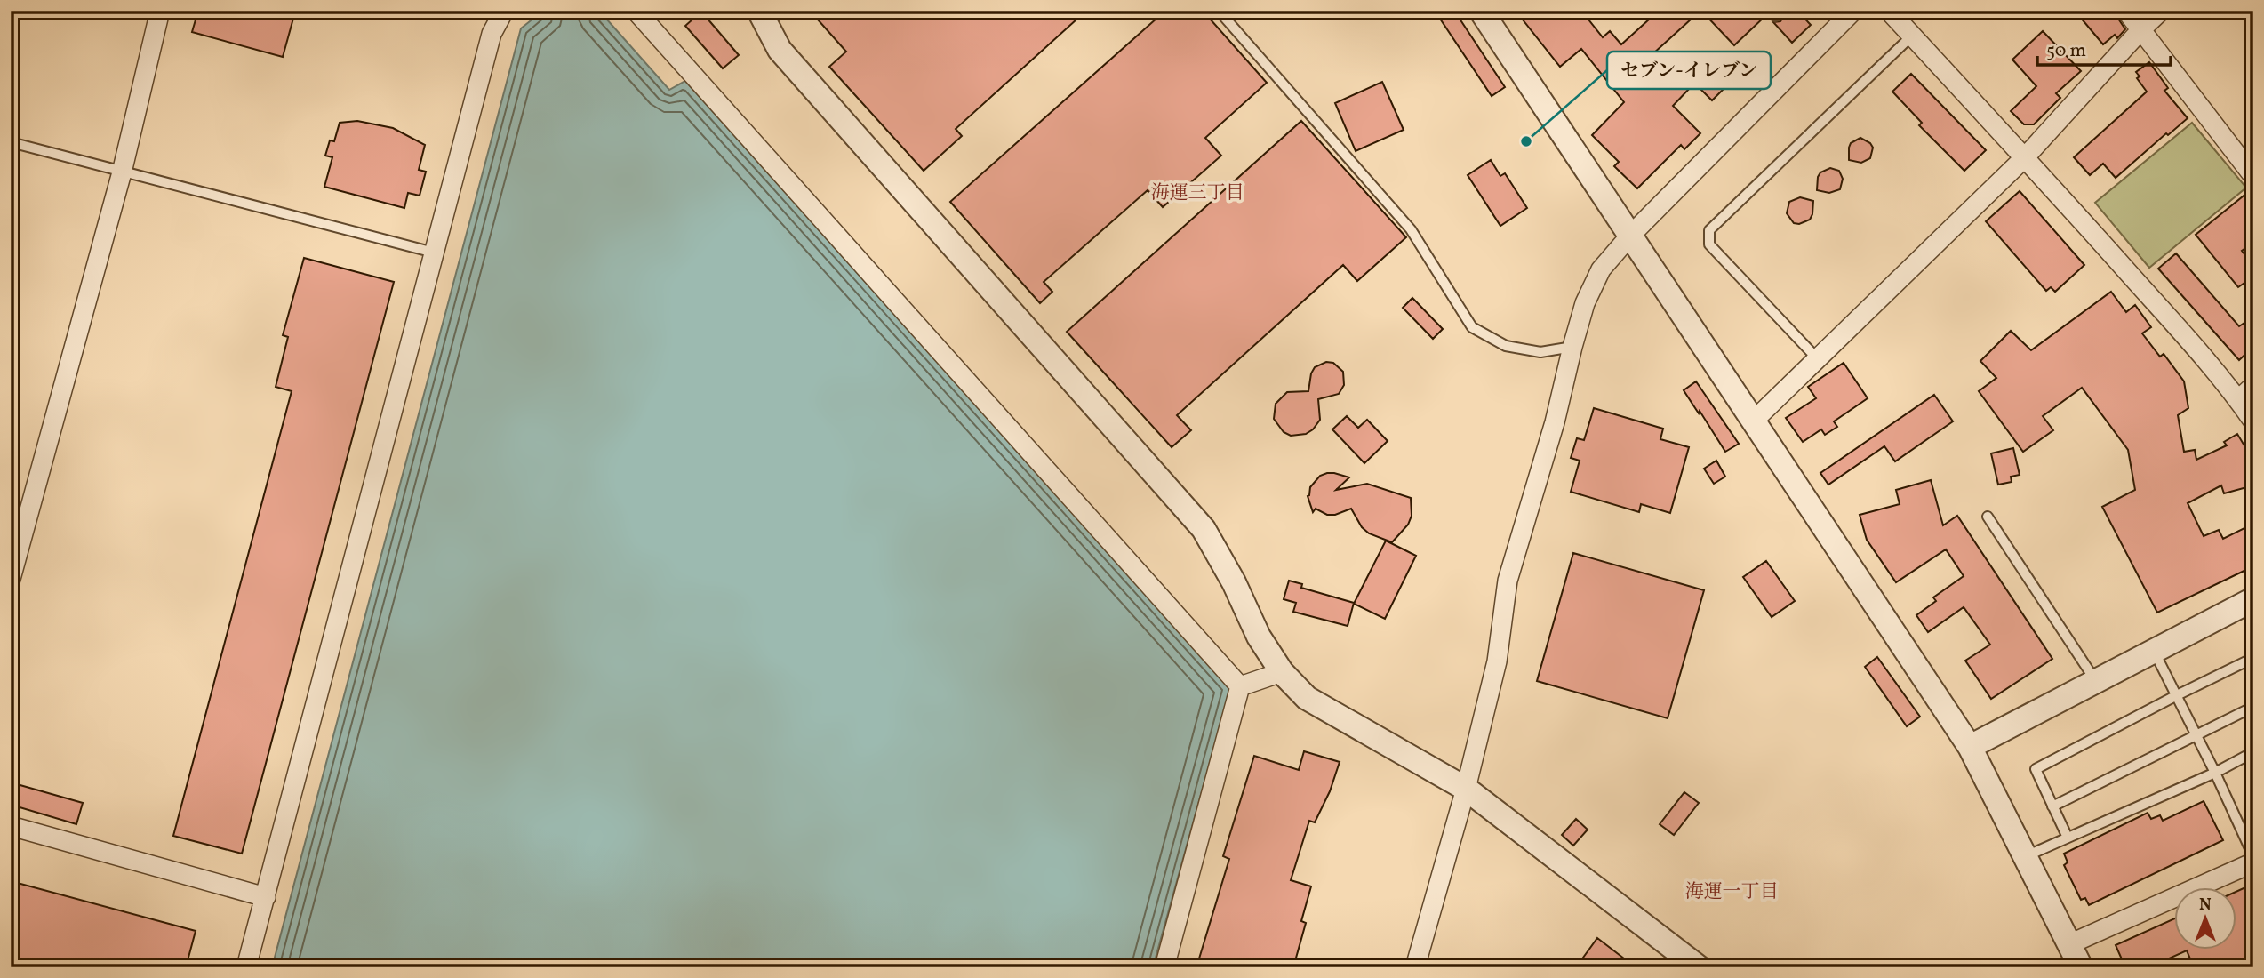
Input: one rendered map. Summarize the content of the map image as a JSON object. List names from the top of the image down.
{
  "districts": ["海運三丁目", "海運一丁目"],
  "places": ["セブン-イレブン"],
  "scale_bar": "50 m",
  "north": "top"
}
